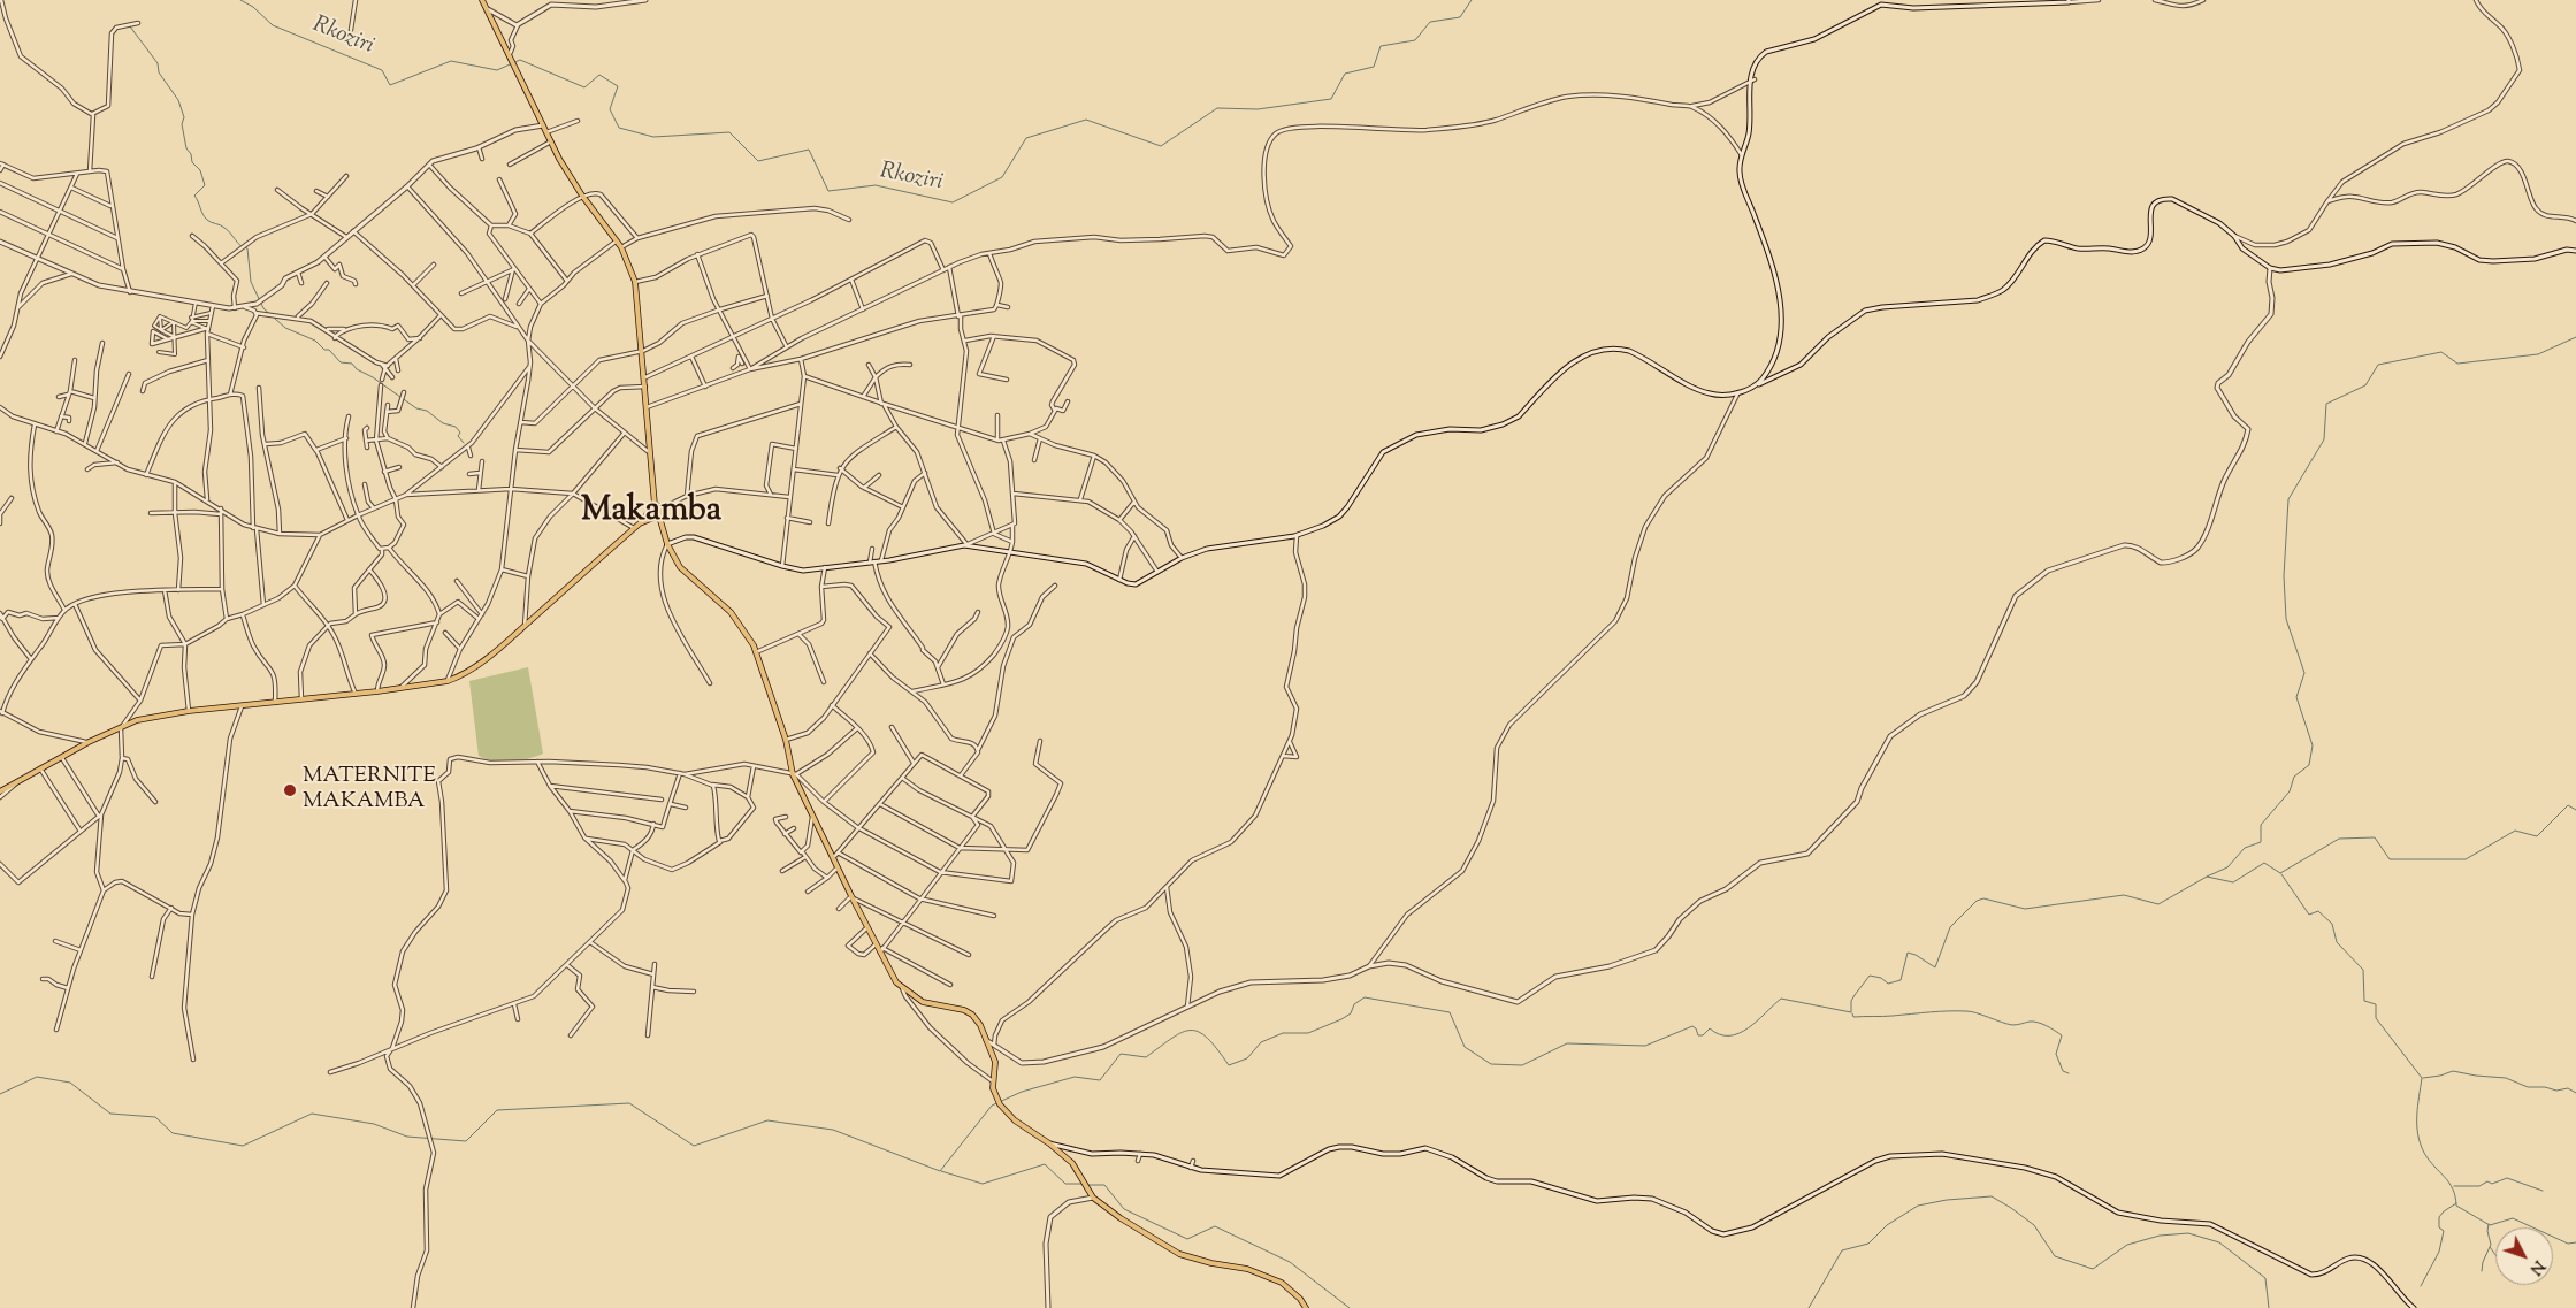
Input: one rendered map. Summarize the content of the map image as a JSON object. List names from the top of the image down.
{
  "districts": ["Makamba"],
  "water": ["Rkoziri"],
  "places": ["MATERNITE MAKAMBA"],
  "north": "bottom right"
}
